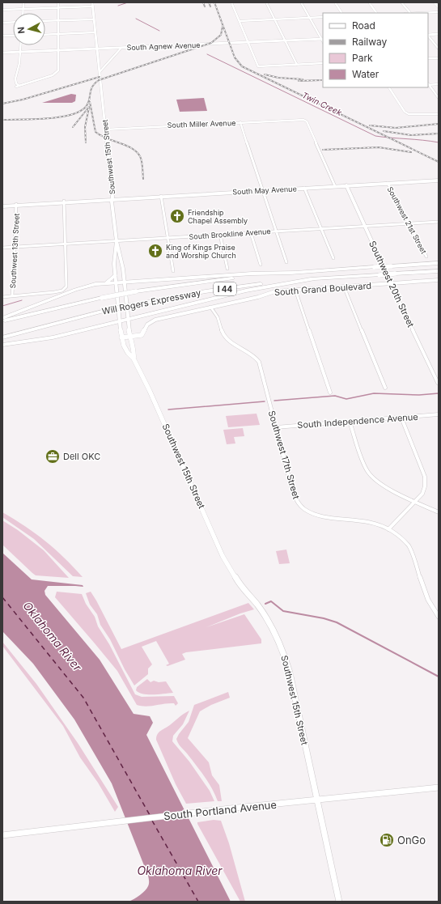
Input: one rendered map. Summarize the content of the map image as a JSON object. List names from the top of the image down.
{
  "streets": {
    "highway": ["I 44", "Will Rogers Expressway"],
    "main road": [
      "South Agnew Avenue",
      "Southwest 15th Street",
      "South May Avenue",
      "Southwest 20th Street",
      "South Grand Boulevard",
      "South Portland Avenue"
    ],
    "street": [
      "South Miller Avenue",
      "Southwest 21st Street",
      "South Brookline Avenue",
      "Southwest 13th Street",
      "South Independence Avenue",
      "Southwest 17th Street"
    ]
  },
  "crossings": [
    ["South Agnew Avenue", "Southwest 15th Street"],
    ["South Miller Avenue", "Southwest 15th Street"],
    ["South Miller Avenue", "South May Avenue"],
    ["Southwest 15th Street", "South May Avenue"],
    ["Southwest 15th Street", "South Brookline Avenue"],
    ["Southwest 15th Street", "South Grand Boulevard"],
    ["Southwest 15th Street", "South Portland Avenue"],
    ["South May Avenue", "Southwest 21st Street"],
    ["South May Avenue", "Southwest 13th Street"],
    ["South May Avenue", "Southwest 20th Street"],
    ["Southwest 21st Street", "South Brookline Avenue"],
    ["South Brookline Avenue", "Southwest 13th Street"],
    ["South Brookline Avenue", "Southwest 20th Street"],
    ["Southwest 20th Street", "South Grand Boulevard"],
    ["South Grand Boulevard", "Southwest 17th Street"],
    ["South Independence Avenue", "Southwest 17th Street"]
  ],
  "water": ["Twin Creek", "Oklahoma River"],
  "places": {
    "church": ["Friendship Chapel Assembly", "King of Kings Praise and Worship Church"],
    "office": ["Dell OKC"],
    "fuel station": ["OnGo"]
  },
  "legend": [
    "Road",
    "Railway",
    "Park",
    "Water"
  ],
  "north": "left"
}
